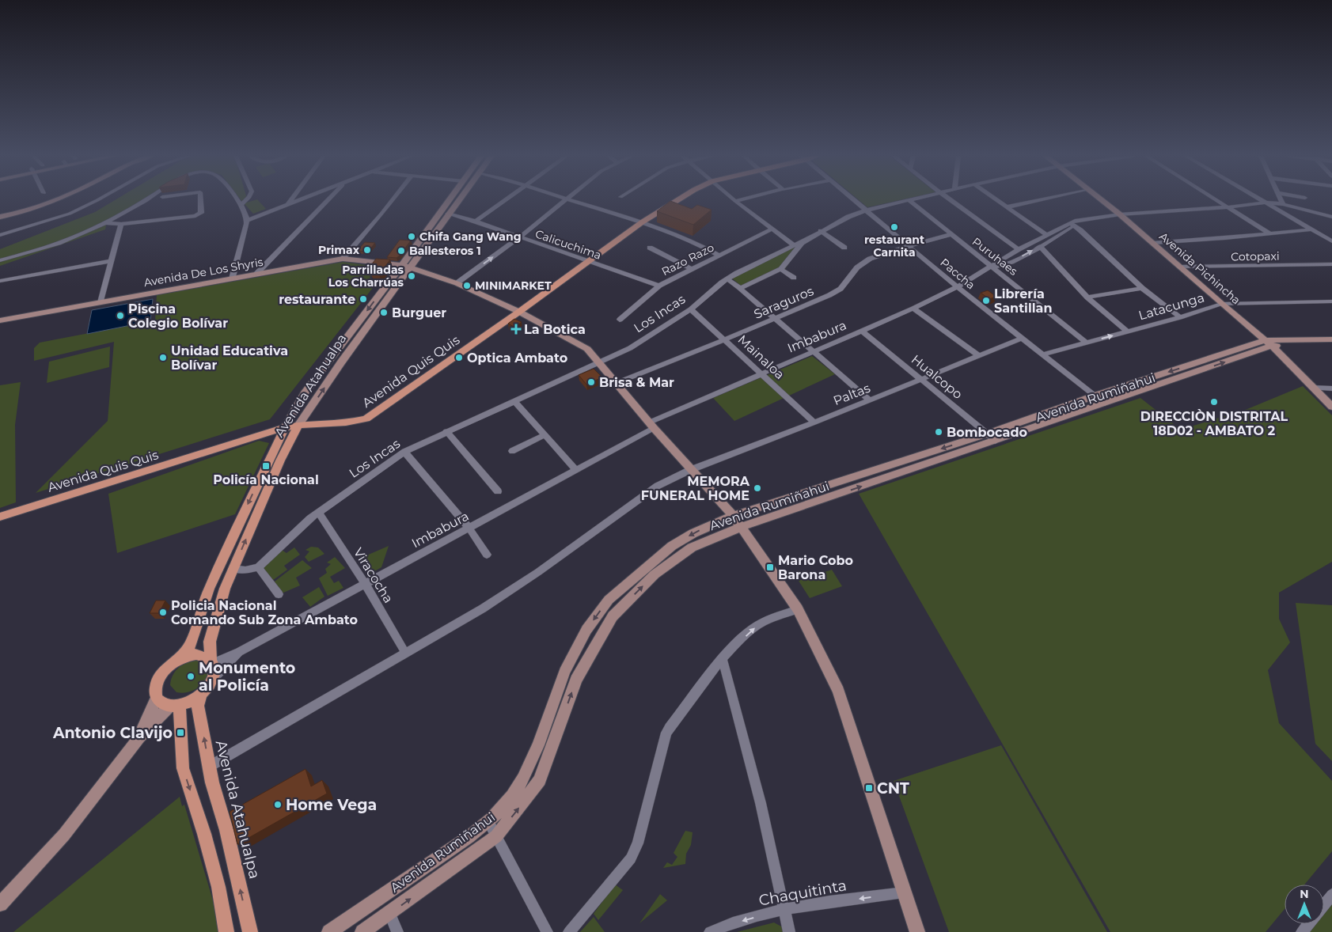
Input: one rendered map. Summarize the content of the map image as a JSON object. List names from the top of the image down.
{
  "streets": {
    "main road": [
      "Avenida Pichincha",
      "Avenida De Los Shyris",
      "Avenida Quis Quis",
      "Avenida Atahualpa",
      "Avenida Rumiñahui"
    ],
    "street": [
      "Calicuchima",
      "Puruhaes",
      "Cotopaxi",
      "Razo Razo",
      "Paccha",
      "Saraguros",
      "Latacunga",
      "Los Incas",
      "Imbabura",
      "Mainaloa",
      "Hualcopo",
      "Paltas",
      "Viracocha",
      "Chaquitinta"
    ]
  },
  "crossings": [
    ["Calicuchima", "Razo Razo"],
    ["Calicuchima", "Avenida Quis Quis"],
    ["Calicuchima", "Avenida Atahualpa"],
    ["Puruhaes", "Saraguros"],
    ["Puruhaes", "Latacunga"],
    ["Puruhaes", "Los Incas"],
    ["Puruhaes", "Imbabura"],
    ["Cotopaxi", "Avenida Pichincha"],
    ["Avenida Pichincha", "Latacunga"],
    ["Avenida Pichincha", "Imbabura"],
    ["Avenida Pichincha", "Avenida Rumiñahui"],
    ["Avenida De Los Shyris", "Saraguros"],
    ["Avenida De Los Shyris", "Los Incas"],
    ["Avenida De Los Shyris", "Imbabura"],
    ["Avenida De Los Shyris", "Avenida Quis Quis"],
    ["Avenida De Los Shyris", "Avenida Atahualpa"],
    ["Avenida De Los Shyris", "Paltas"],
    ["Avenida De Los Shyris", "Avenida Rumiñahui"],
    ["Avenida De Los Shyris", "Chaquitinta"],
    ["Paccha", "Saraguros"],
    ["Paccha", "Latacunga"],
    ["Paccha", "Los Incas"],
    ["Paccha", "Imbabura"],
    ["Paccha", "Paltas"],
    ["Paccha", "Avenida Rumiñahui"],
    ["Saraguros", "Mainaloa"],
    ["Los Incas", "Mainaloa"],
    ["Los Incas", "Viracocha"],
    ["Imbabura", "Mainaloa"],
    ["Imbabura", "Hualcopo"],
    ["Imbabura", "Avenida Atahualpa"],
    ["Imbabura", "Viracocha"],
    ["Mainaloa", "Paltas"],
    ["Avenida Quis Quis", "Avenida Atahualpa"],
    ["Hualcopo", "Paltas"],
    ["Hualcopo", "Avenida Rumiñahui"],
    ["Avenida Atahualpa", "Paltas"],
    ["Paltas", "Viracocha"]
  ],
  "one_way": ["Chaquitinta"],
  "places": {
    "other": [
      "restaurant Carnita",
      "Chifa Gang Wang",
      "Primax",
      "Ballesteros 1",
      "Parrilladas Los Charrúas",
      "MINIMARKET",
      "restaurante",
      "Librería Santillan",
      "Burguer",
      "Piscina Colegio Bolívar",
      "Unidad Educativa Bolívar",
      "Optica Ambato",
      "Brisa & Mar",
      "DIRECCIÒN DISTRITAL 18D02 - AMBATO 2",
      "Bombocado",
      "MEMORA FUNERAL HOME",
      "Policia Nacional Comando Sub Zona Ambato",
      "Monumento al Policía",
      "Home Vega"
    ],
    "health": ["La Botica"],
    "transit": [
      "Policía Nacional",
      "Mario Cobo Barona",
      "Antonio Clavijo",
      "CNT"
    ]
  },
  "north": "top"
}
